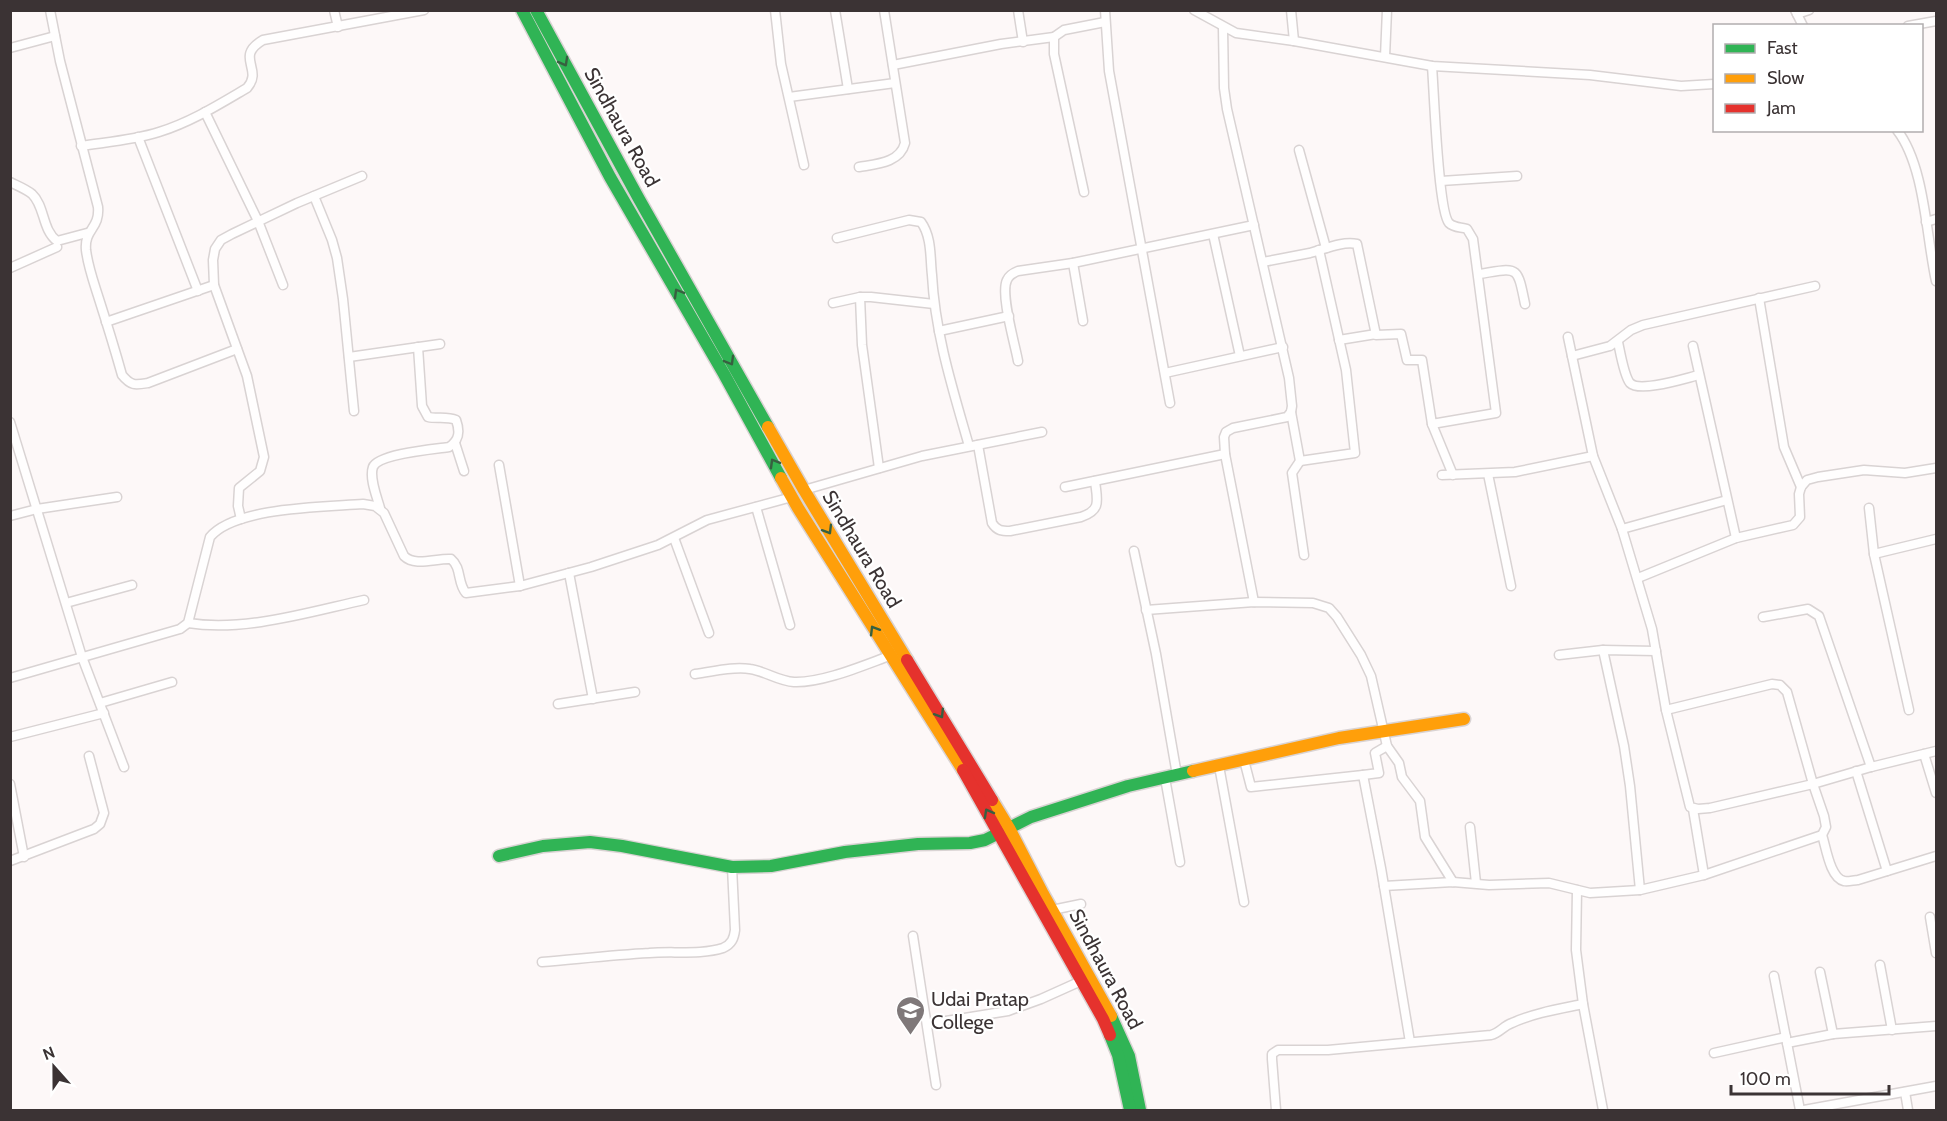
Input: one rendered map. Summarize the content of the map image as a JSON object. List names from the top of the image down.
{
  "streets": {
    "street": ["Sindhaura Road"]
  },
  "places": {
    "school or university": ["Udai Pratap College"]
  },
  "legend": ["Fast", "Slow", "Jam"],
  "scale_bar": "100 m",
  "north": "top"
}
